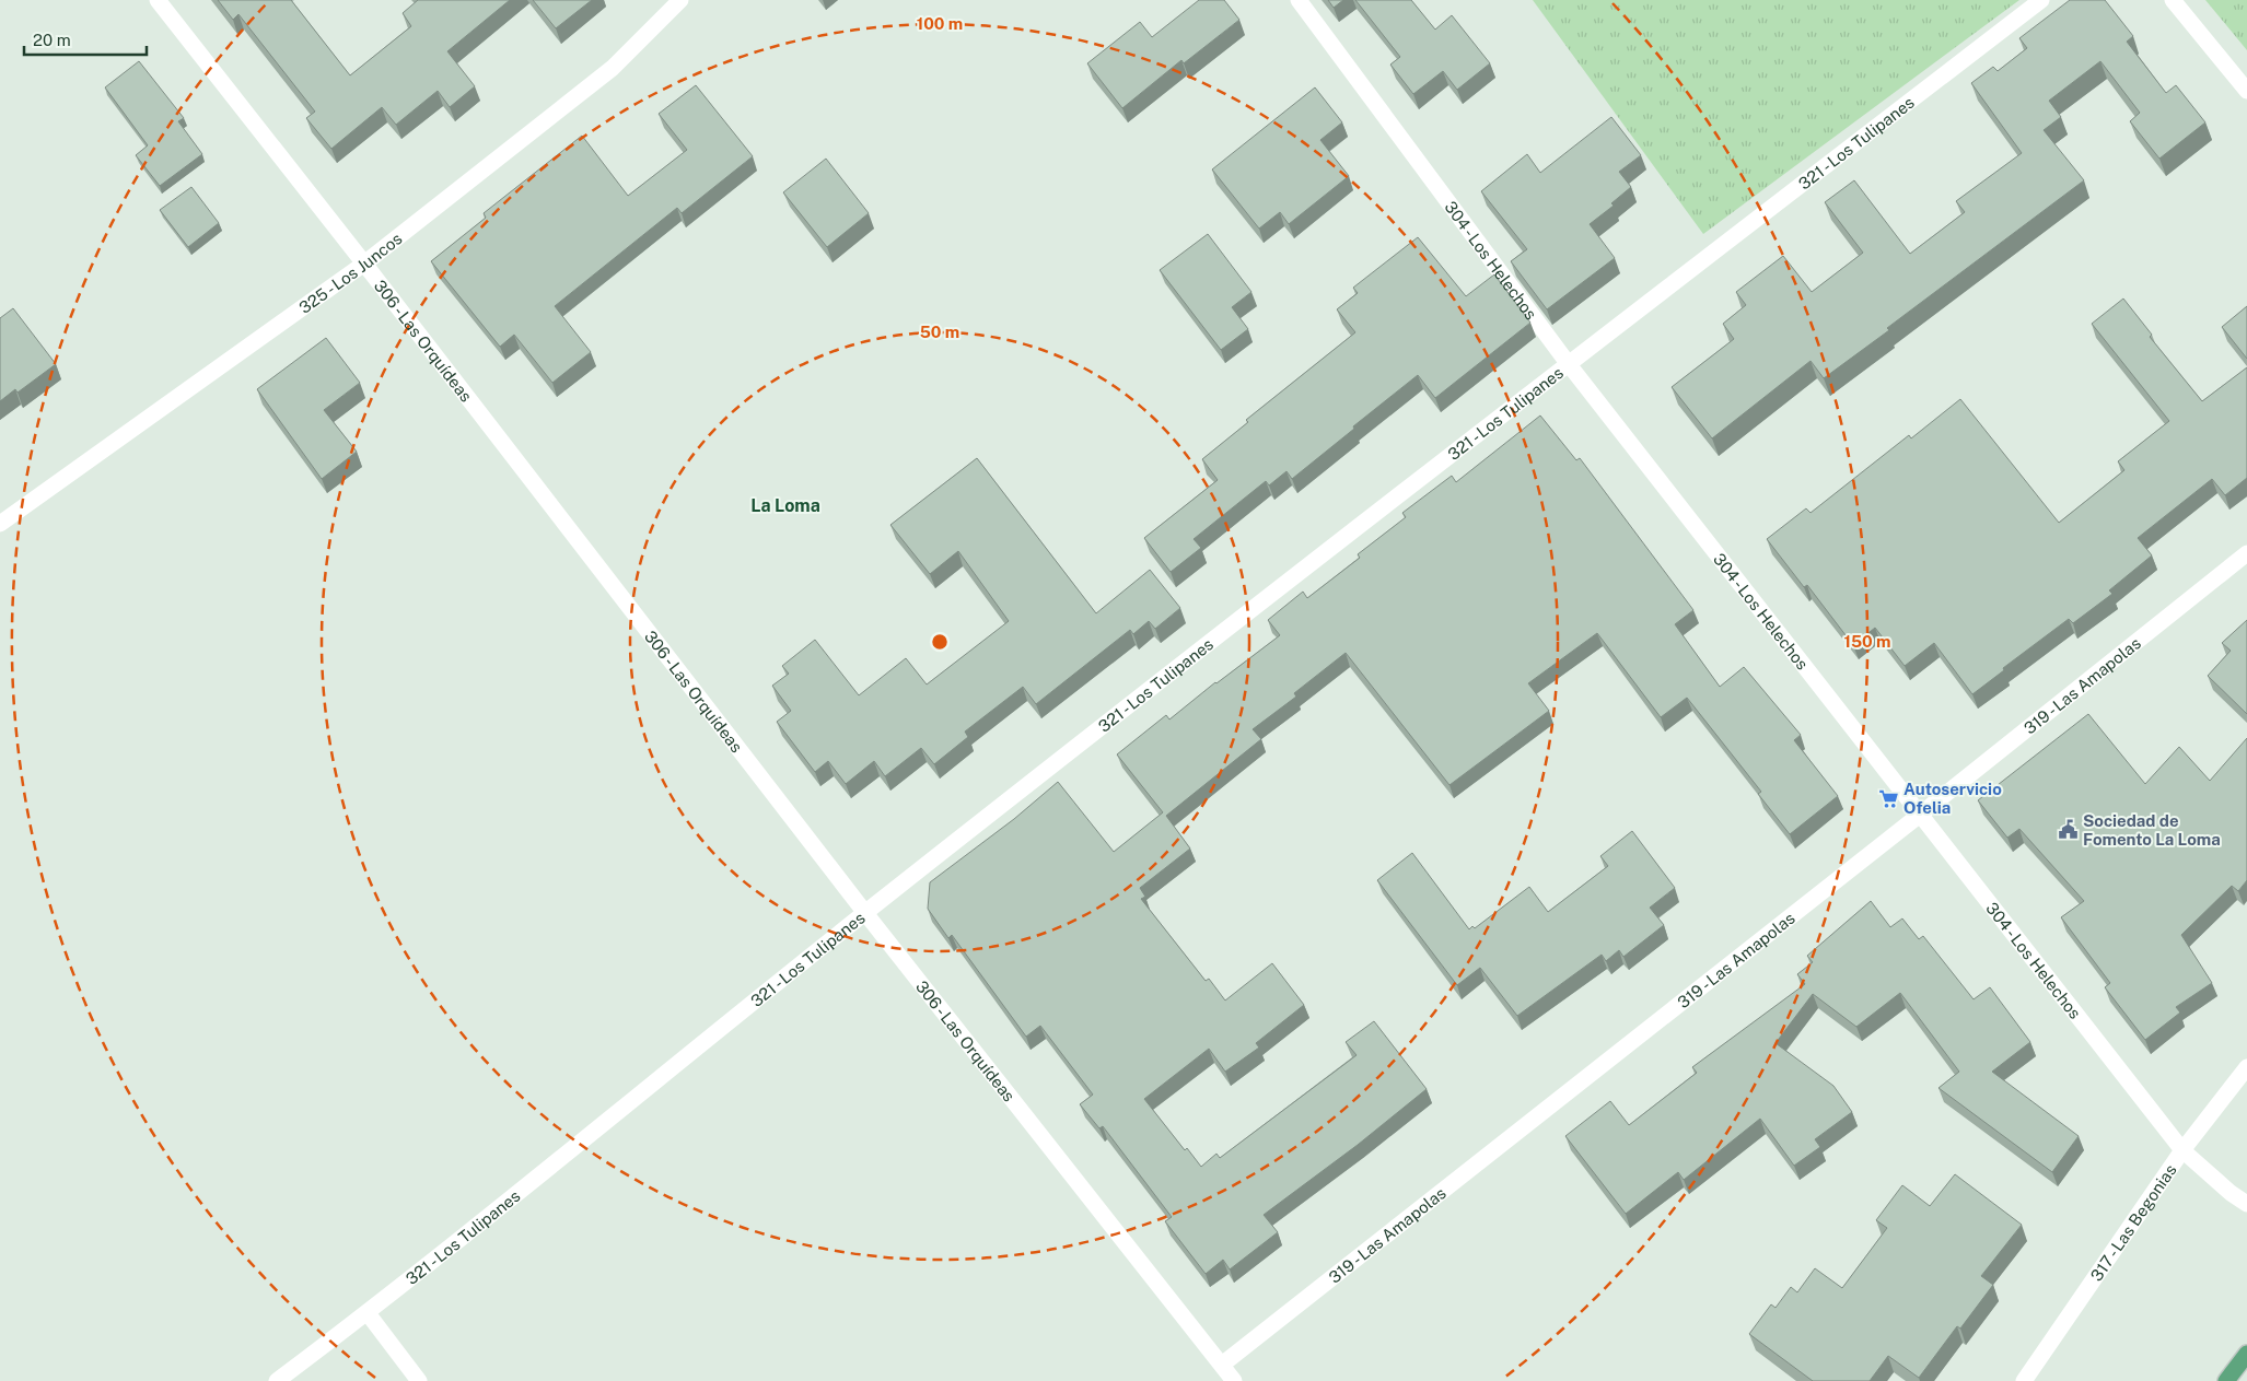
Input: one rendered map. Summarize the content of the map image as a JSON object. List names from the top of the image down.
{
  "streets": {
    "street": [
      "321 - Los Tulipanes",
      "304 - Los Helechos",
      "325 - Los Juncos",
      "306 - Las Orquídeas",
      "319 - Las Amapolas",
      "317 - Las Begonias"
    ]
  },
  "crossings": [
    ["321 - Los Tulipanes", "304 - Los Helechos"],
    ["321 - Los Tulipanes", "306 - Las Orquídeas"],
    ["304 - Los Helechos", "319 - Las Amapolas"],
    ["304 - Los Helechos", "317 - Las Begonias"],
    ["325 - Los Juncos", "306 - Las Orquídeas"],
    ["306 - Las Orquídeas", "319 - Las Amapolas"]
  ],
  "districts": ["La Loma"],
  "places": {
    "supermarket": ["Autoservicio Ofelia"],
    "public building": ["Sociedad de Fomento La Loma"]
  },
  "scale_bar": "20 m",
  "rings": ["100 m", "50 m", "150 m"]
}
